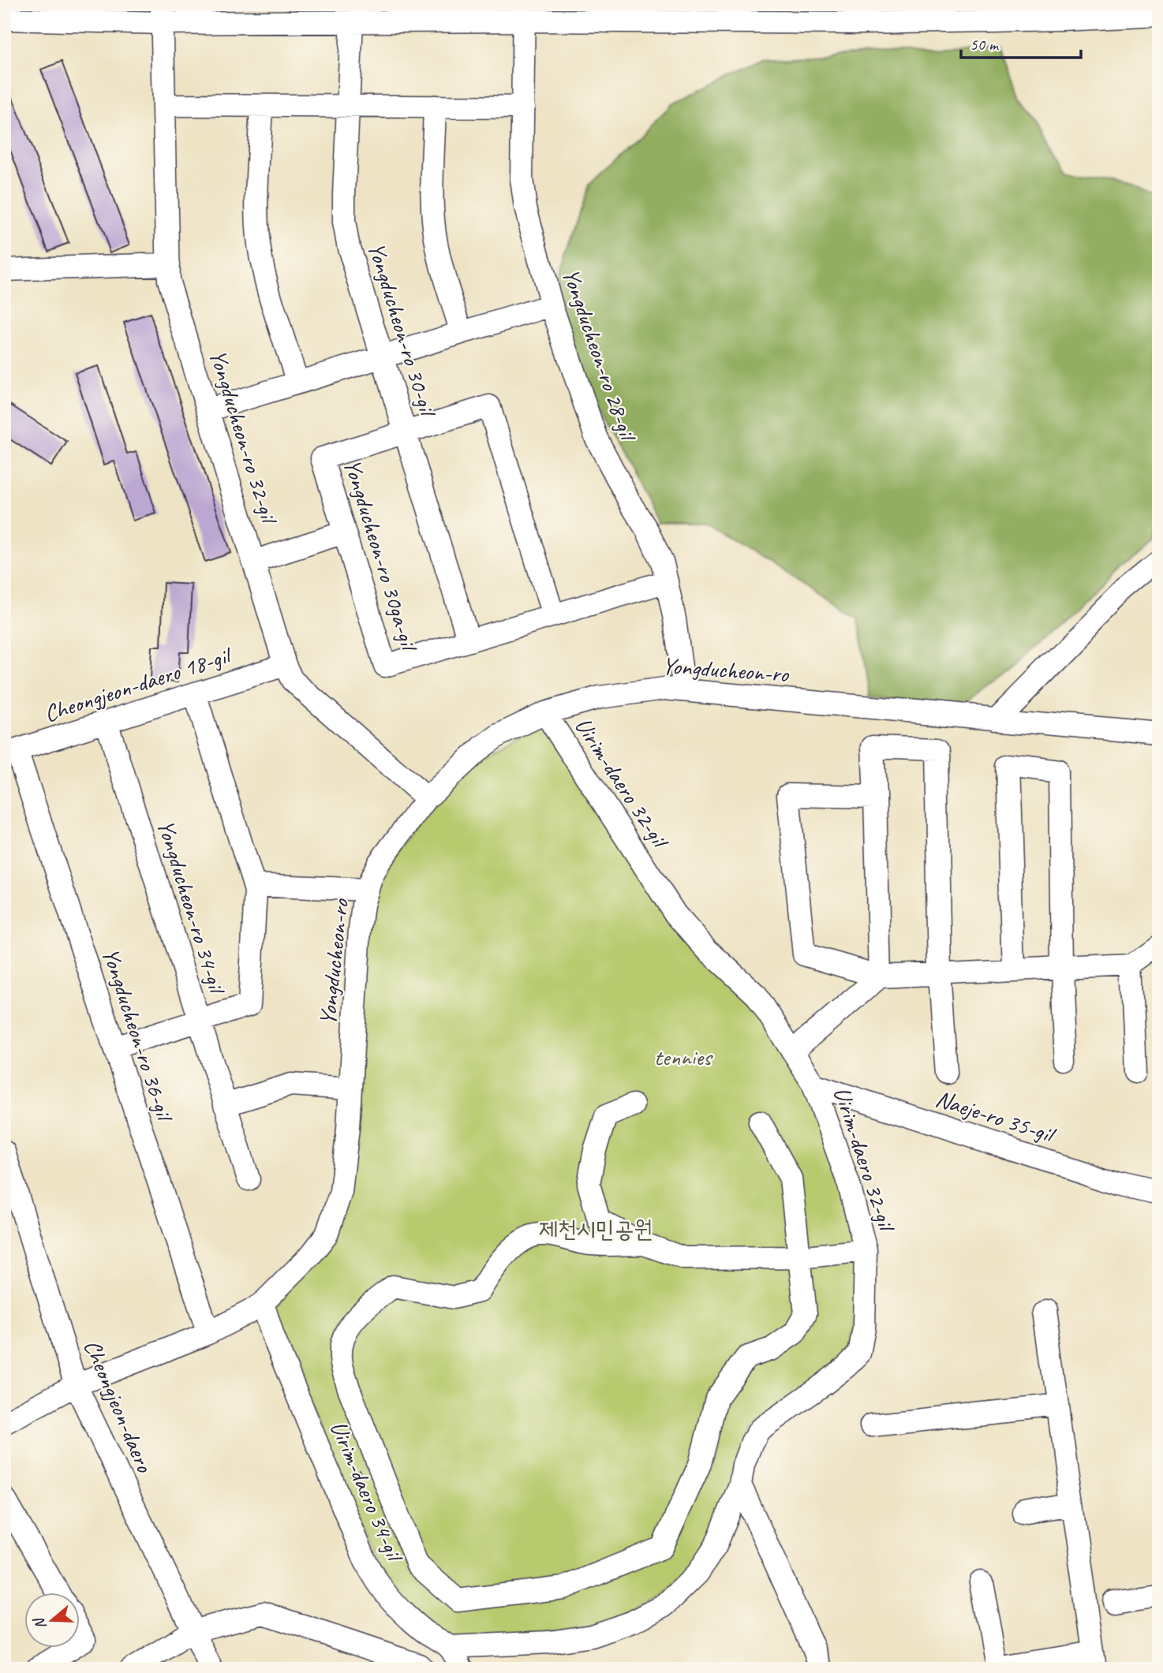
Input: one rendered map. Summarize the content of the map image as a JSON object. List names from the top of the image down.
{
  "streets": {
    "street": [
      "Yongducheon-ro 30-gil",
      "Yongducheon-ro 28-gil",
      "Yongducheon-ro 32-gil",
      "Yongducheon-ro 30ga-gil",
      "Yongducheon-ro",
      "Cheongjeon-daero 18-gil",
      "Uirim-daero 32-gil",
      "Yongducheon-ro 34-gil",
      "Yongducheon-ro 36-gil",
      "Naeje-ro 35-gil",
      "Cheongjeon-daero",
      "Uirim-daero 34-gil"
    ]
  },
  "crossings": [
    ["Yongducheon-ro 30-gil", "Yongducheon-ro 30ga-gil"],
    ["Yongducheon-ro 28-gil", "Yongducheon-ro"],
    ["Yongducheon-ro 32-gil", "Yongducheon-ro"],
    ["Yongducheon-ro 32-gil", "Cheongjeon-daero 18-gil"],
    ["Yongducheon-ro", "Uirim-daero 32-gil"],
    ["Yongducheon-ro", "Yongducheon-ro 36-gil"],
    ["Yongducheon-ro", "Cheongjeon-daero"],
    ["Yongducheon-ro", "Uirim-daero 34-gil"],
    ["Cheongjeon-daero 18-gil", "Yongducheon-ro 34-gil"],
    ["Cheongjeon-daero 18-gil", "Yongducheon-ro 36-gil"],
    ["Uirim-daero 32-gil", "Naeje-ro 35-gil"],
    ["Uirim-daero 32-gil", "Uirim-daero 34-gil"]
  ],
  "parks": ["tennies", "제천시민공원"],
  "scale_bar": "50 m",
  "north": "left"
}
